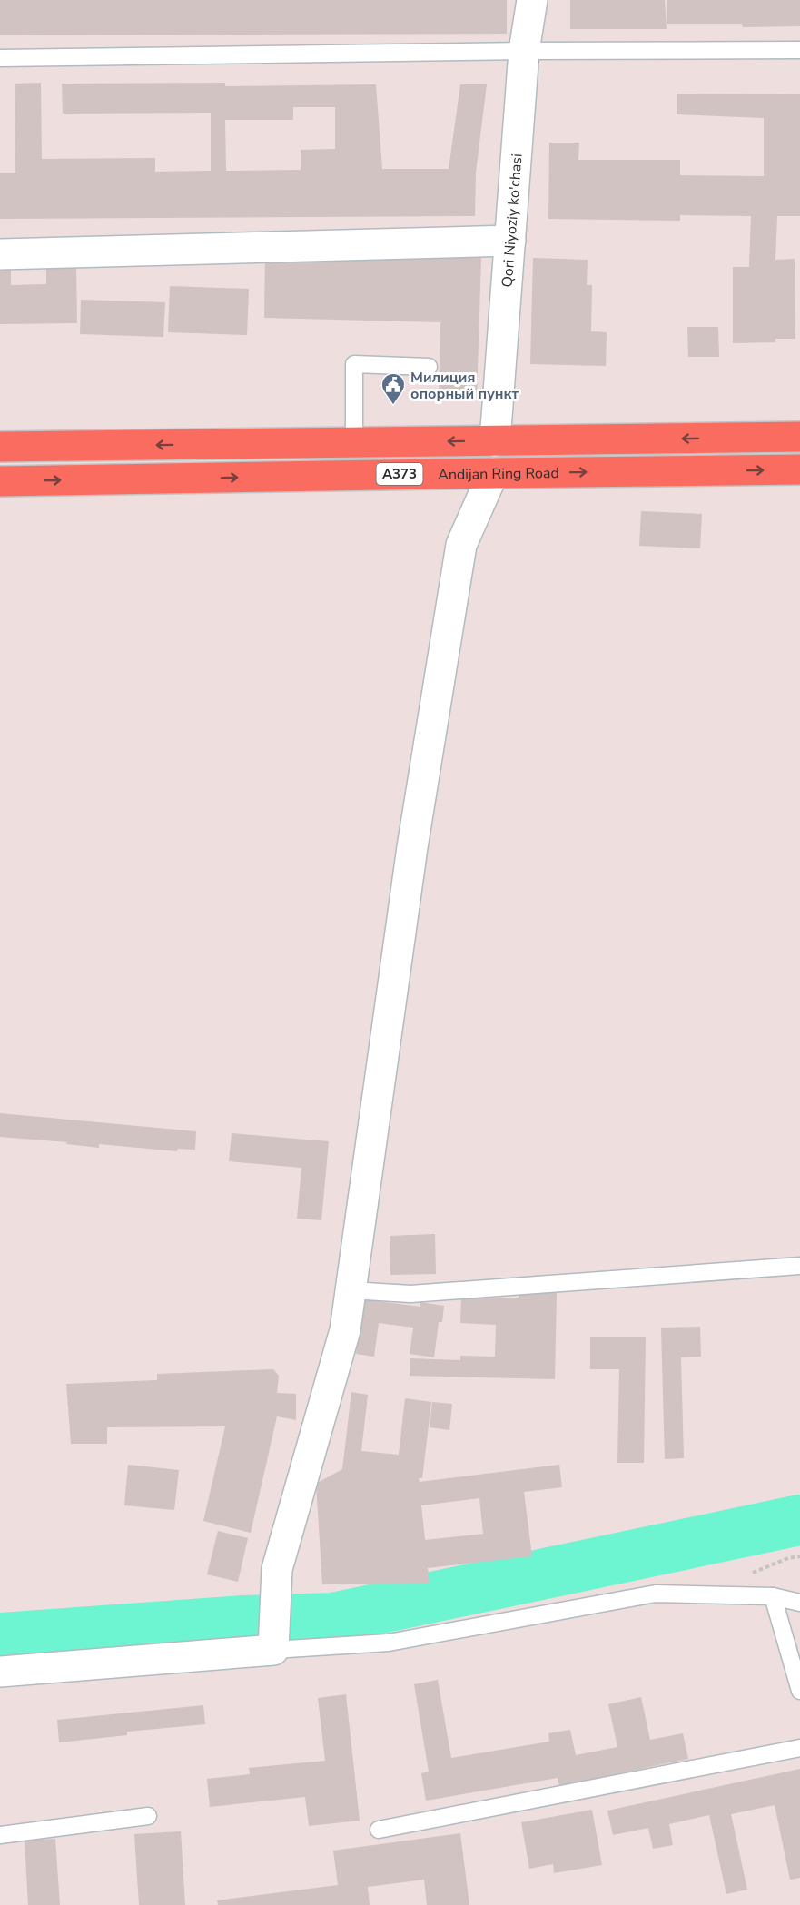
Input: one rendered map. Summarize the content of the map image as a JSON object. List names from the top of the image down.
{
  "streets": {
    "highway": ["Andijan Ring Road", "A373"],
    "street": ["Qori Niyoziy ko'chasi"]
  },
  "crossings": [
    ["Qori Niyoziy ko'chasi", "A373"]
  ],
  "places": {
    "public building": ["Милиция опорный пункт"]
  }
}
